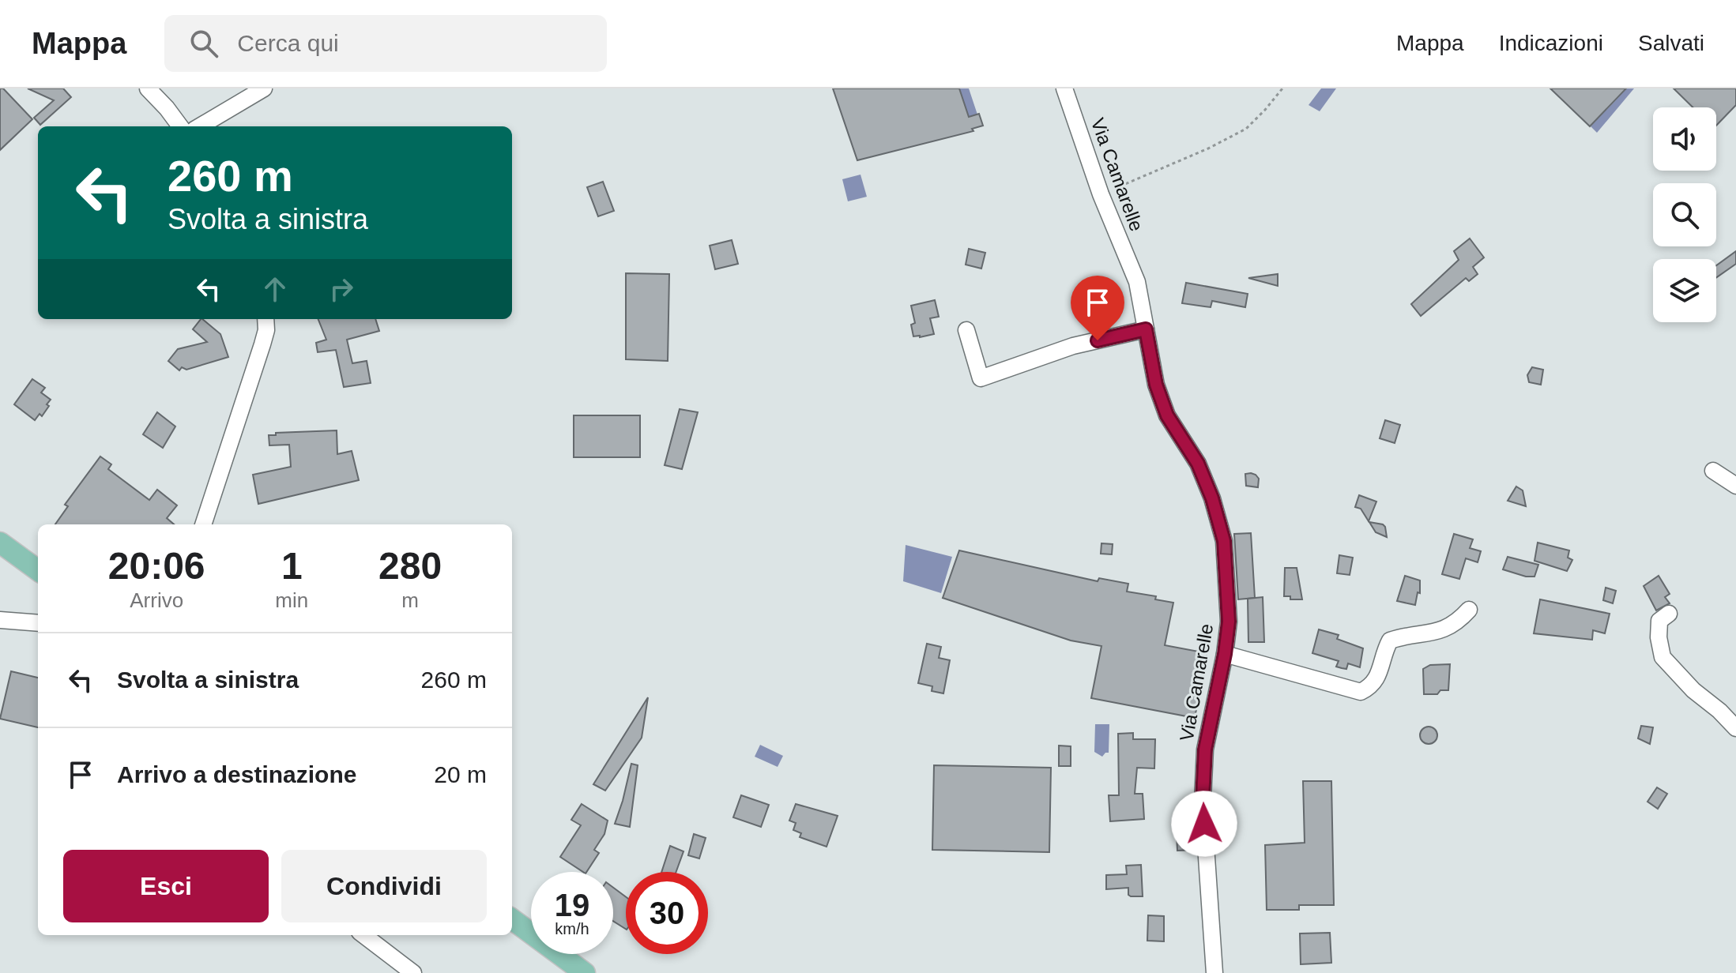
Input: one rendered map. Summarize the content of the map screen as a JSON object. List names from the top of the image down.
{
  "streets": {
    "street": ["Via Camarelle"]
  },
  "page": {
    "header": "Mappa",
    "search": "Cerca qui",
    "nav": ["Mappa", "Indicazioni", "Salvati"],
    "turn": ["260 m", "Svolta a sinistra"],
    "eta": [
      "20:06",
      "Arrivo",
      "1",
      "min",
      "280",
      "m"
    ],
    "list": [
      {
        "name": "Svolta a sinistra",
        "value": "260 m"
      },
      {
        "name": "Arrivo a destinazione",
        "value": "20 m"
      }
    ],
    "buttons": ["Esci", "Condividi"],
    "speed": "19 km/h",
    "limit": "30"
  }
}
